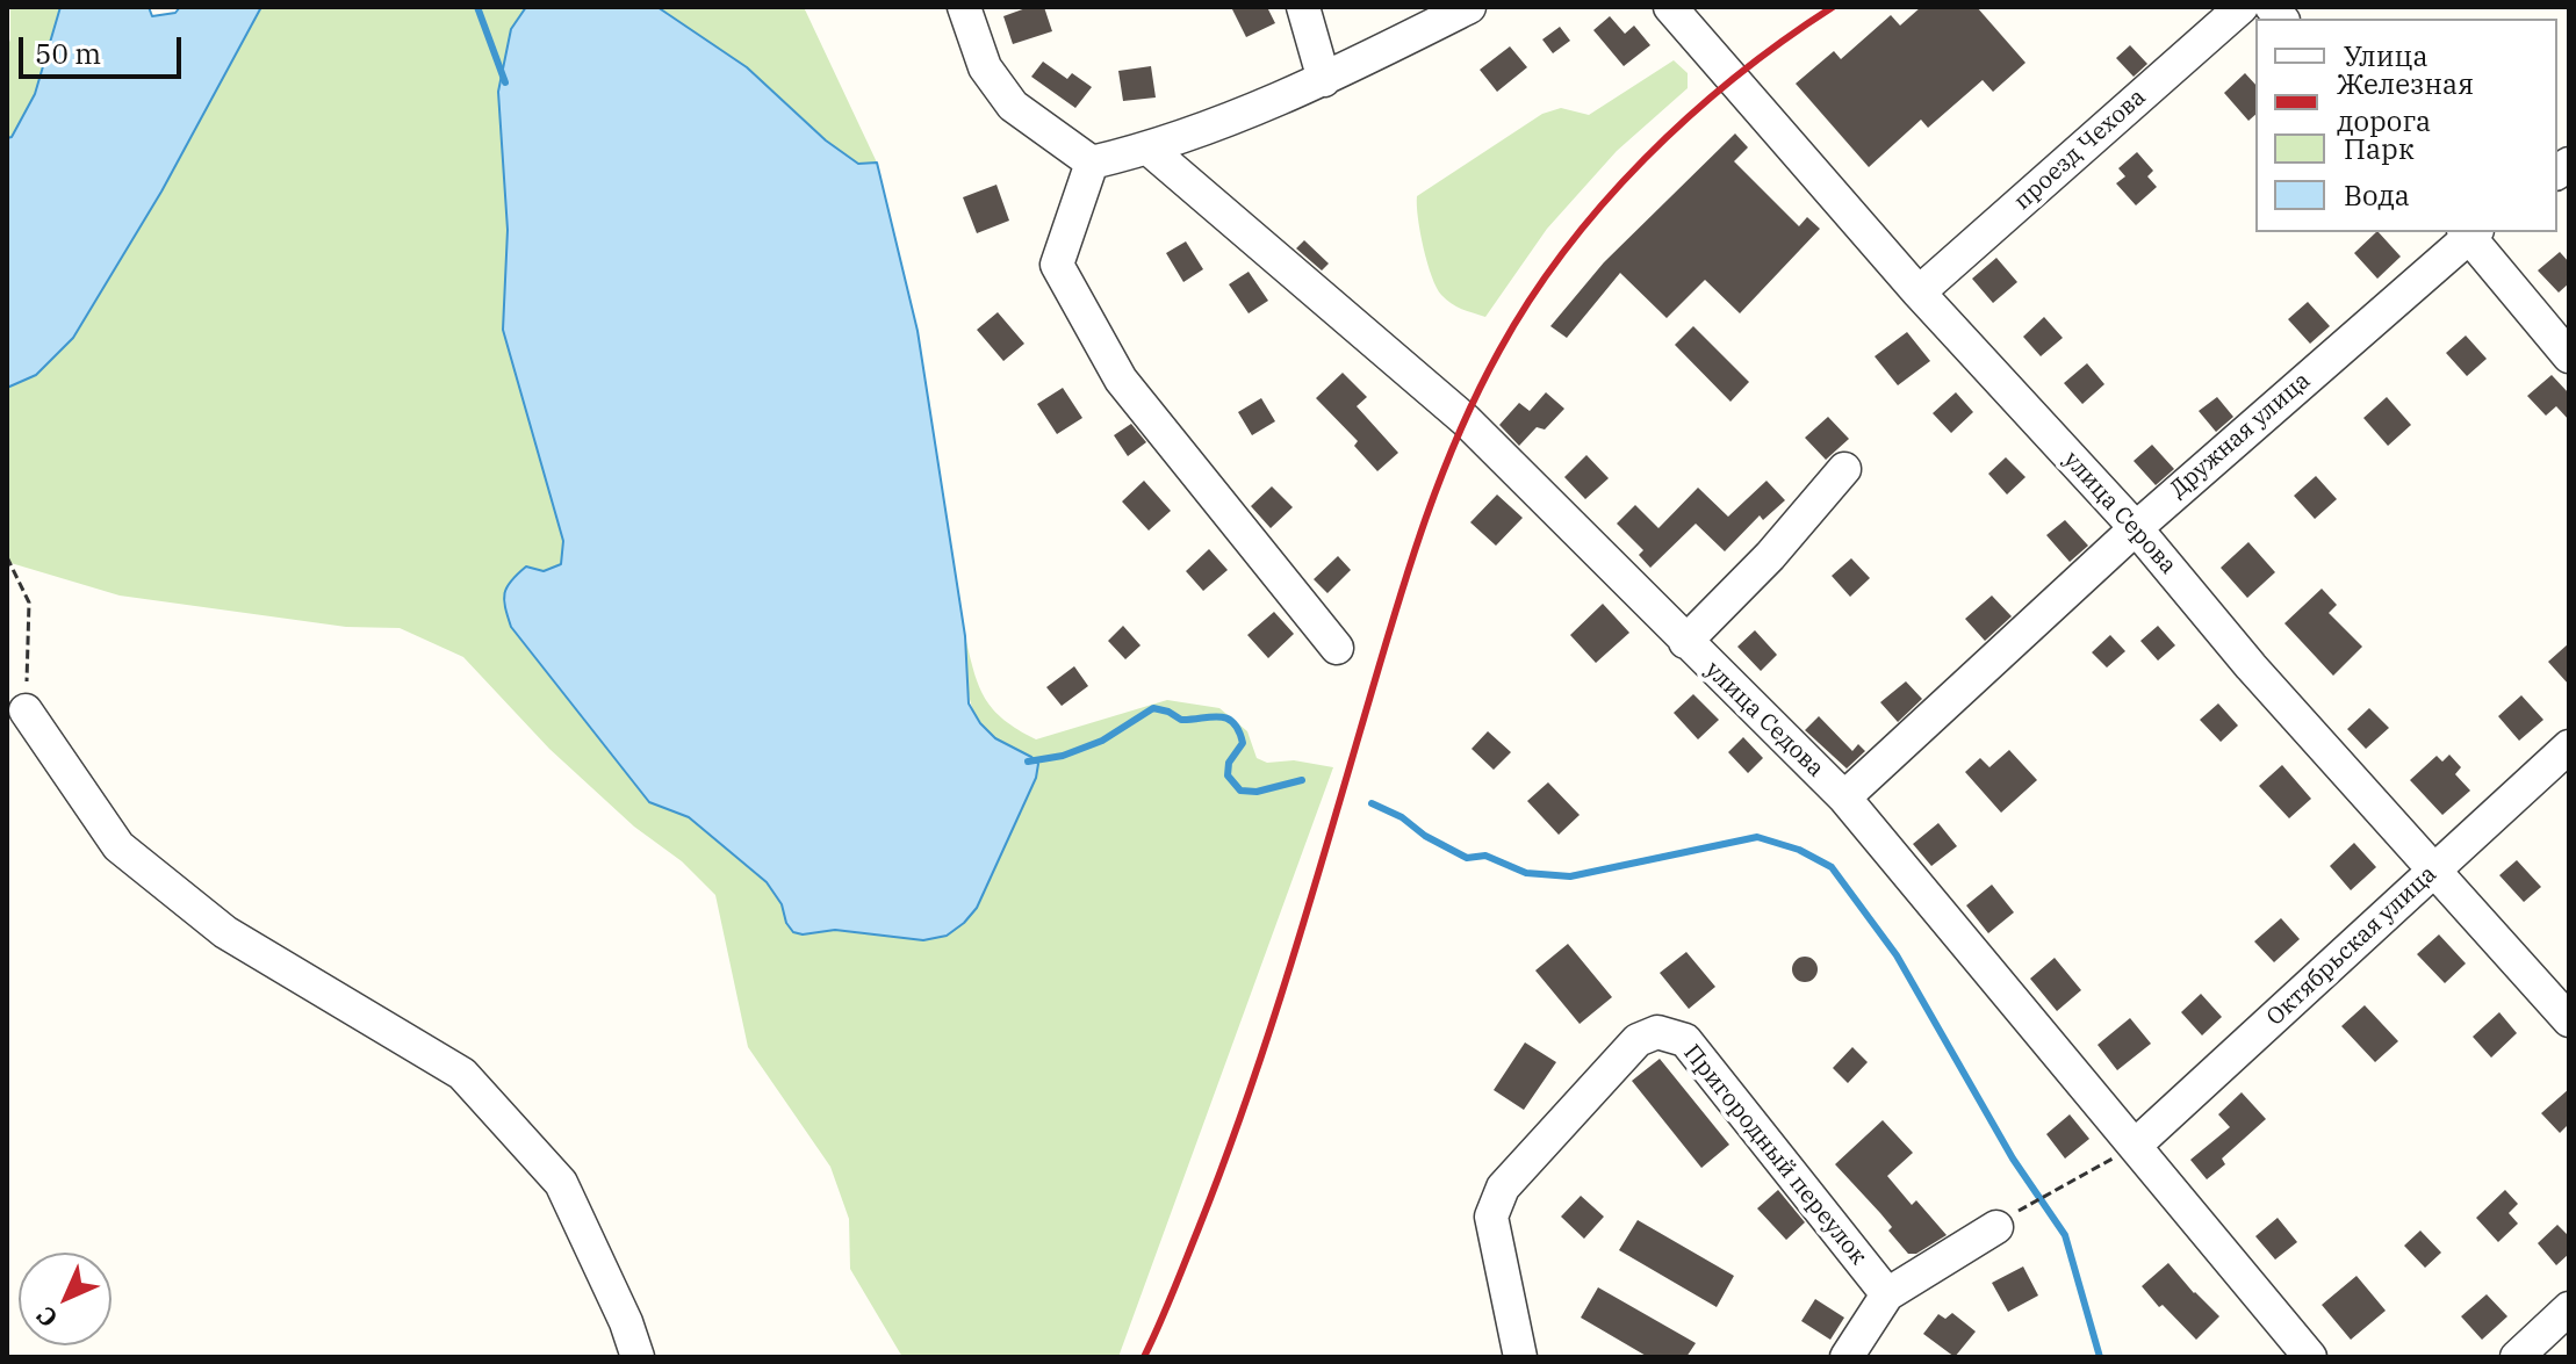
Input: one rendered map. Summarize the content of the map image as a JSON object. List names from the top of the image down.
{
  "streets": {
    "street": [
      "проезд Чехова",
      "Дружная улица",
      "улица Серова",
      "улица Седова",
      "Октябрьская улица",
      "Пригородный переулок"
    ]
  },
  "crossings": [
    ["проезд Чехова", "улица Серова"],
    ["Дружная улица", "улица Серова"],
    ["Дружная улица", "улица Седова"],
    ["улица Серова", "Октябрьская улица"],
    ["улица Седова", "Октябрьская улица"]
  ],
  "legend": [
    "Улица",
    "Железная дорога",
    "Парк",
    "Вода"
  ],
  "scale_bar": "50 m",
  "north": "bottom left"
}
